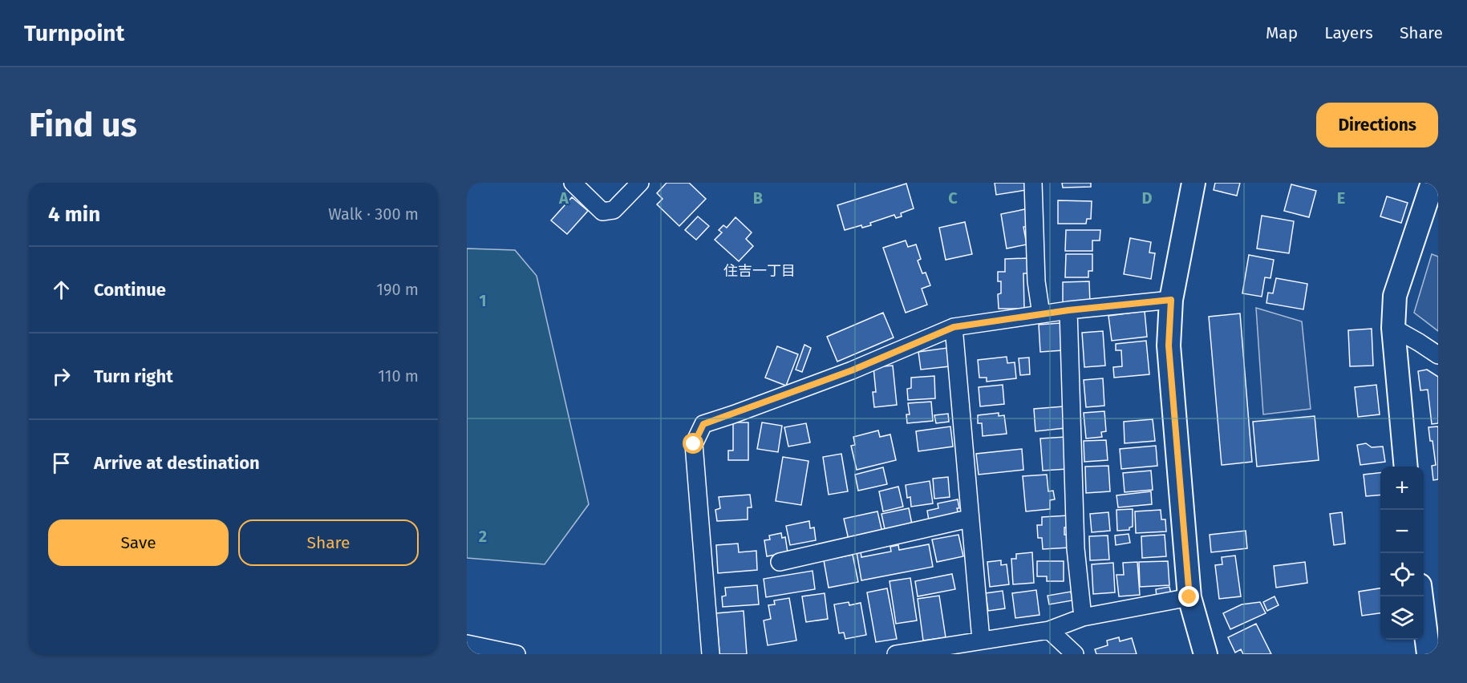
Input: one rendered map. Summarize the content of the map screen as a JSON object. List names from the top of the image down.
{
  "districts": ["住吉一丁目"],
  "page": {
    "header": "Turnpoint",
    "nav": ["Map", "Layers", "Share"],
    "buttons": [
      "Directions",
      ["Save", "Share"]
    ],
    "title": "Find us",
    "heading": ["4 min", "Walk · 300 m"],
    "list": [
      ["Continue", "190 m"],
      ["Turn right", "110 m"],
      "Arrive at destination"
    ],
    "map_buttons": ["+", "−"]
  },
  "grid": {
    "columns": [
      "A",
      "B",
      "C",
      "D",
      "E"
    ],
    "rows": ["1", "2"]
  }
}
